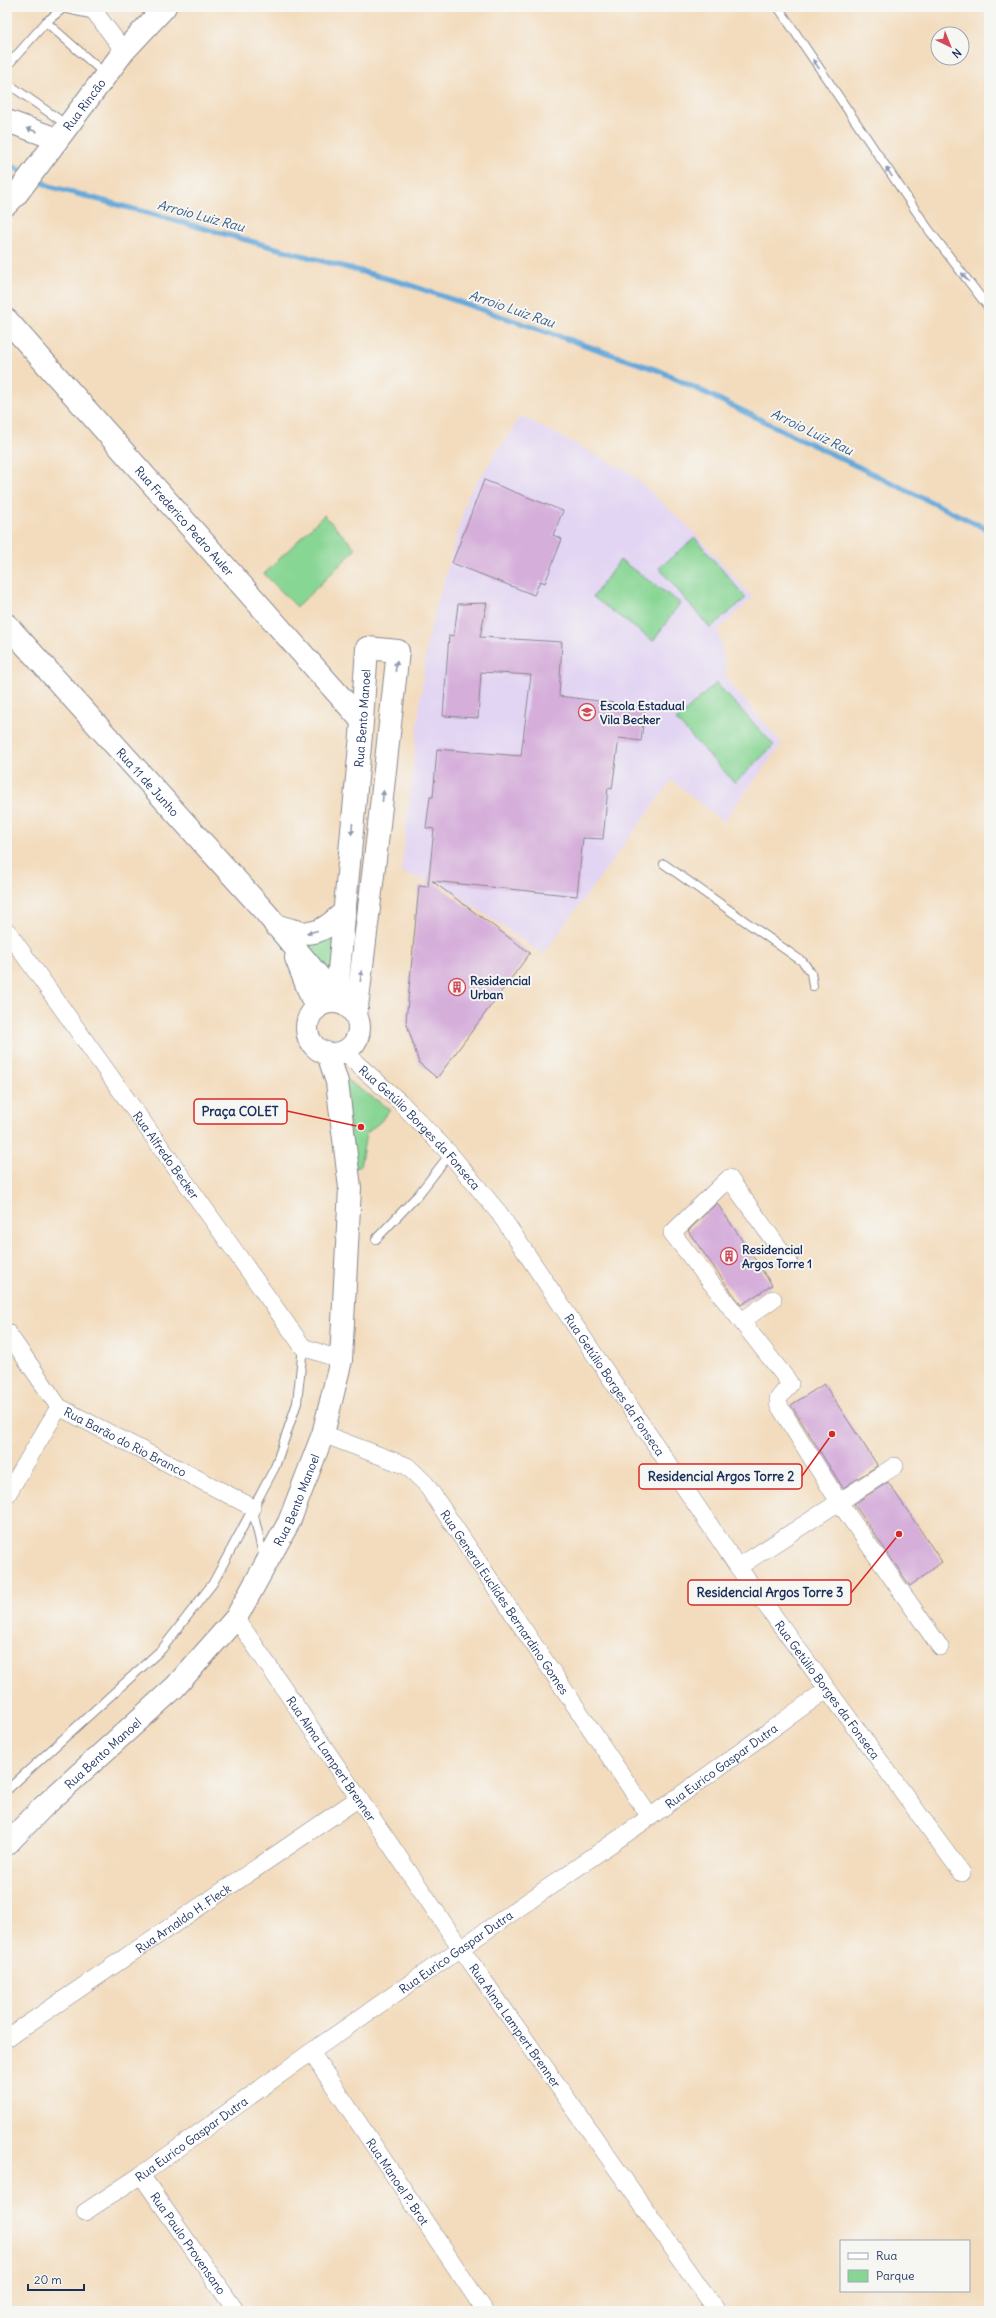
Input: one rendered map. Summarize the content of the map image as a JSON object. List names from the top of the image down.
{
  "streets": {
    "main road": [
      "Rua Rincão",
      "Rua Frederico Pedro Auler",
      "Rua Bento Manoel",
      "Rua 11 de Junho"
    ],
    "street": [
      "Rua Getúlio Borges da Fonseca",
      "Rua Alfredo Becker",
      "Rua Barão do Rio Branco",
      "Rua General Euclídes Bernardino Gomes",
      "Rua Alma Lampert Brenner",
      "Rua Eurico Gaspar Dutra",
      "Rua Arnaldo H. Fleck",
      "Rua Manoel P. Brot",
      "Rua Paulo Provensano"
    ]
  },
  "crossings": [
    ["Rua Frederico Pedro Auler", "Rua Bento Manoel"],
    ["Rua Bento Manoel", "Rua 11 de Junho"],
    ["Rua Bento Manoel", "Rua Getúlio Borges da Fonseca"],
    ["Rua Bento Manoel", "Rua General Euclídes Bernardino Gomes"],
    ["Rua Bento Manoel", "Rua Alma Lampert Brenner"],
    ["Rua 11 de Junho", "Rua Getúlio Borges da Fonseca"],
    ["Rua Getúlio Borges da Fonseca", "Rua Eurico Gaspar Dutra"],
    ["Rua General Euclídes Bernardino Gomes", "Rua Eurico Gaspar Dutra"],
    ["Rua Alma Lampert Brenner", "Rua Eurico Gaspar Dutra"],
    ["Rua Alma Lampert Brenner", "Rua Arnaldo H. Fleck"],
    ["Rua Eurico Gaspar Dutra", "Rua Manoel P. Brot"],
    ["Rua Eurico Gaspar Dutra", "Rua Paulo Provensano"]
  ],
  "water": ["Arroio Luiz Rau"],
  "places": {
    "school or university": ["Escola Estadual Vila Becker"],
    "building": ["Residencial Urban", "Residencial Argos Torre 1"],
    "other": ["Praça COLET", "Residencial Argos Torre 2", "Residencial Argos Torre 3"]
  },
  "legend": ["Rua", "Parque"],
  "scale_bar": "20 m",
  "north": "bottom right"
}
